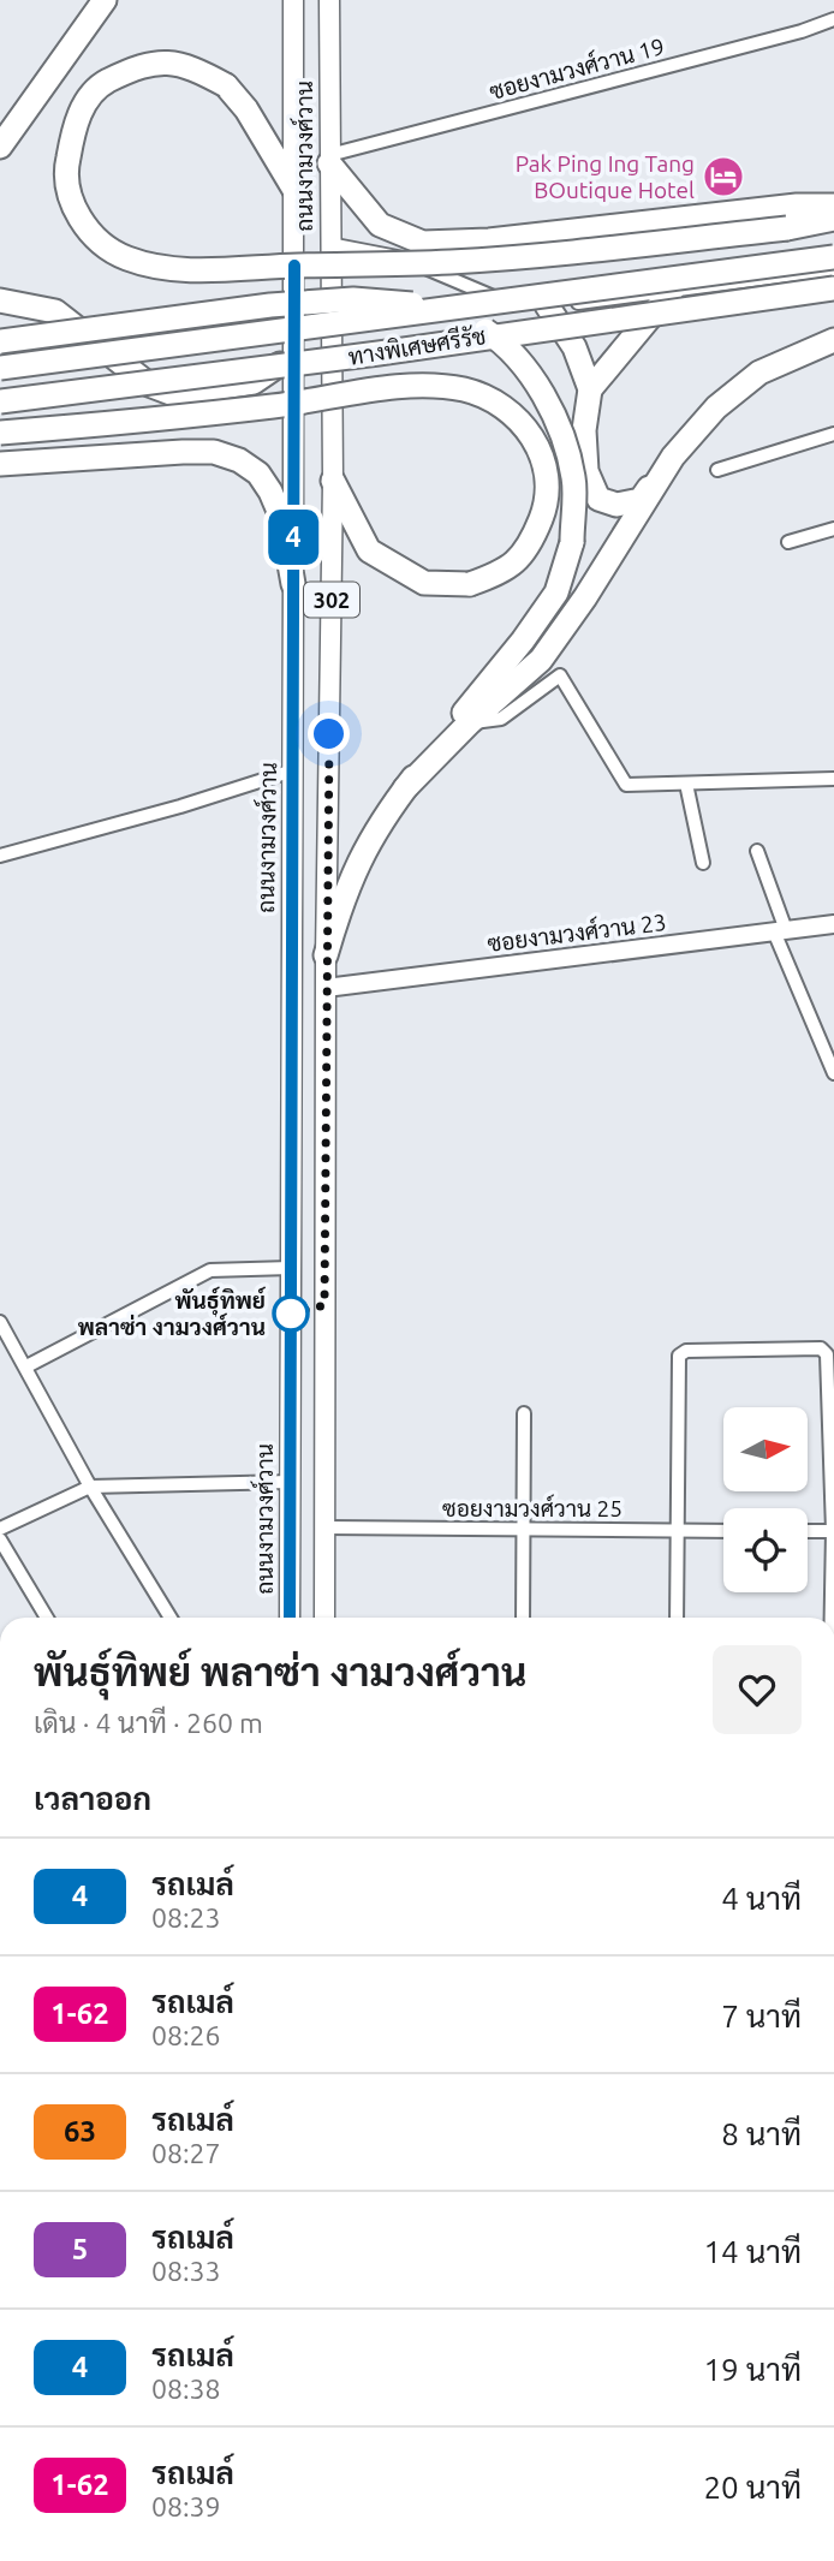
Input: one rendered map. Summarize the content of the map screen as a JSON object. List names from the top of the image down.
{
  "streets": {
    "highway": ["ทางพิเศษศรีรัช"],
    "main road": ["ถนนงามวงศ์วาน", "302"],
    "street": ["ซอยงามวงศ์วาน 19", "ซอยงามวงศ์วาน 23", "ซอยงามวงศ์วาน 25"]
  },
  "crossings": [
    ["ซอยงามวงศ์วาน 19", "ถนนงามวงศ์วาน"],
    ["ถนนงามวงศ์วาน", "ซอยงามวงศ์วาน 23"],
    ["ถนนงามวงศ์วาน", "ซอยงามวงศ์วาน 25"]
  ],
  "places": {
    "hotel": ["Pak Ping Ing Tang BOutique Hotel"],
    "other": ["พันธุ์ทิพย์ พลาซ่า งามวงศ์วาน"]
  },
  "lines": ["bus line 4"],
  "north": "right",
  "page": {
    "on_map": "4",
    "heading": [
      ["พันธุ์ทิพย์ พลาซ่า งามวงศ์วาน", "เดิน · 4 นาที · 260 m"],
      "เวลาออก"
    ],
    "list": [
      {
        "mark": "4",
        "name": "รถเมล์",
        "note": "08:23",
        "value": "4 นาที"
      },
      {
        "mark": "1-62",
        "name": "รถเมล์",
        "note": "08:26",
        "value": "7 นาที"
      },
      {
        "mark": "63",
        "name": "รถเมล์",
        "note": "08:27",
        "value": "8 นาที"
      },
      {
        "mark": "5",
        "name": "รถเมล์",
        "note": "08:33",
        "value": "14 นาที"
      },
      {
        "mark": "4",
        "name": "รถเมล์",
        "note": "08:38",
        "value": "19 นาที"
      },
      {
        "mark": "1-62",
        "name": "รถเมล์",
        "note": "08:39",
        "value": "20 นาที"
      }
    ]
  }
}
